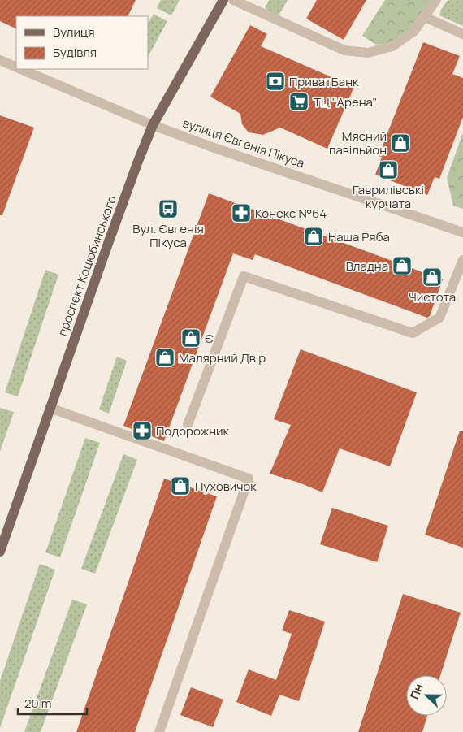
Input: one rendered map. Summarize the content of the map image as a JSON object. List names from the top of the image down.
{
  "streets": {
    "main road": ["проспект Коцюбинського"],
    "street": ["вулиця Євгенія Пікуса"]
  },
  "crossings": [
    ["вулиця Євгенія Пікуса", "проспект Коцюбинського"]
  ],
  "places": {
    "bank": ["ПриватБанк"],
    "supermarket": ["ТЦ \"Арена\""],
    "shop": [
      "Мясний павільйон",
      "Гаврилівські курчата",
      "Наша Ряба",
      "Владна",
      "Чистота",
      "Є",
      "Малярний Двір",
      "Пуховичок"
    ],
    "bus stop": ["Вул. Євгенія Пікуса"],
    "pharmacy": ["Конекс №64", "Подорожник"]
  },
  "legend": ["Вулиця", "Будівля"],
  "scale_bar": "20 m",
  "north": "left"
}
